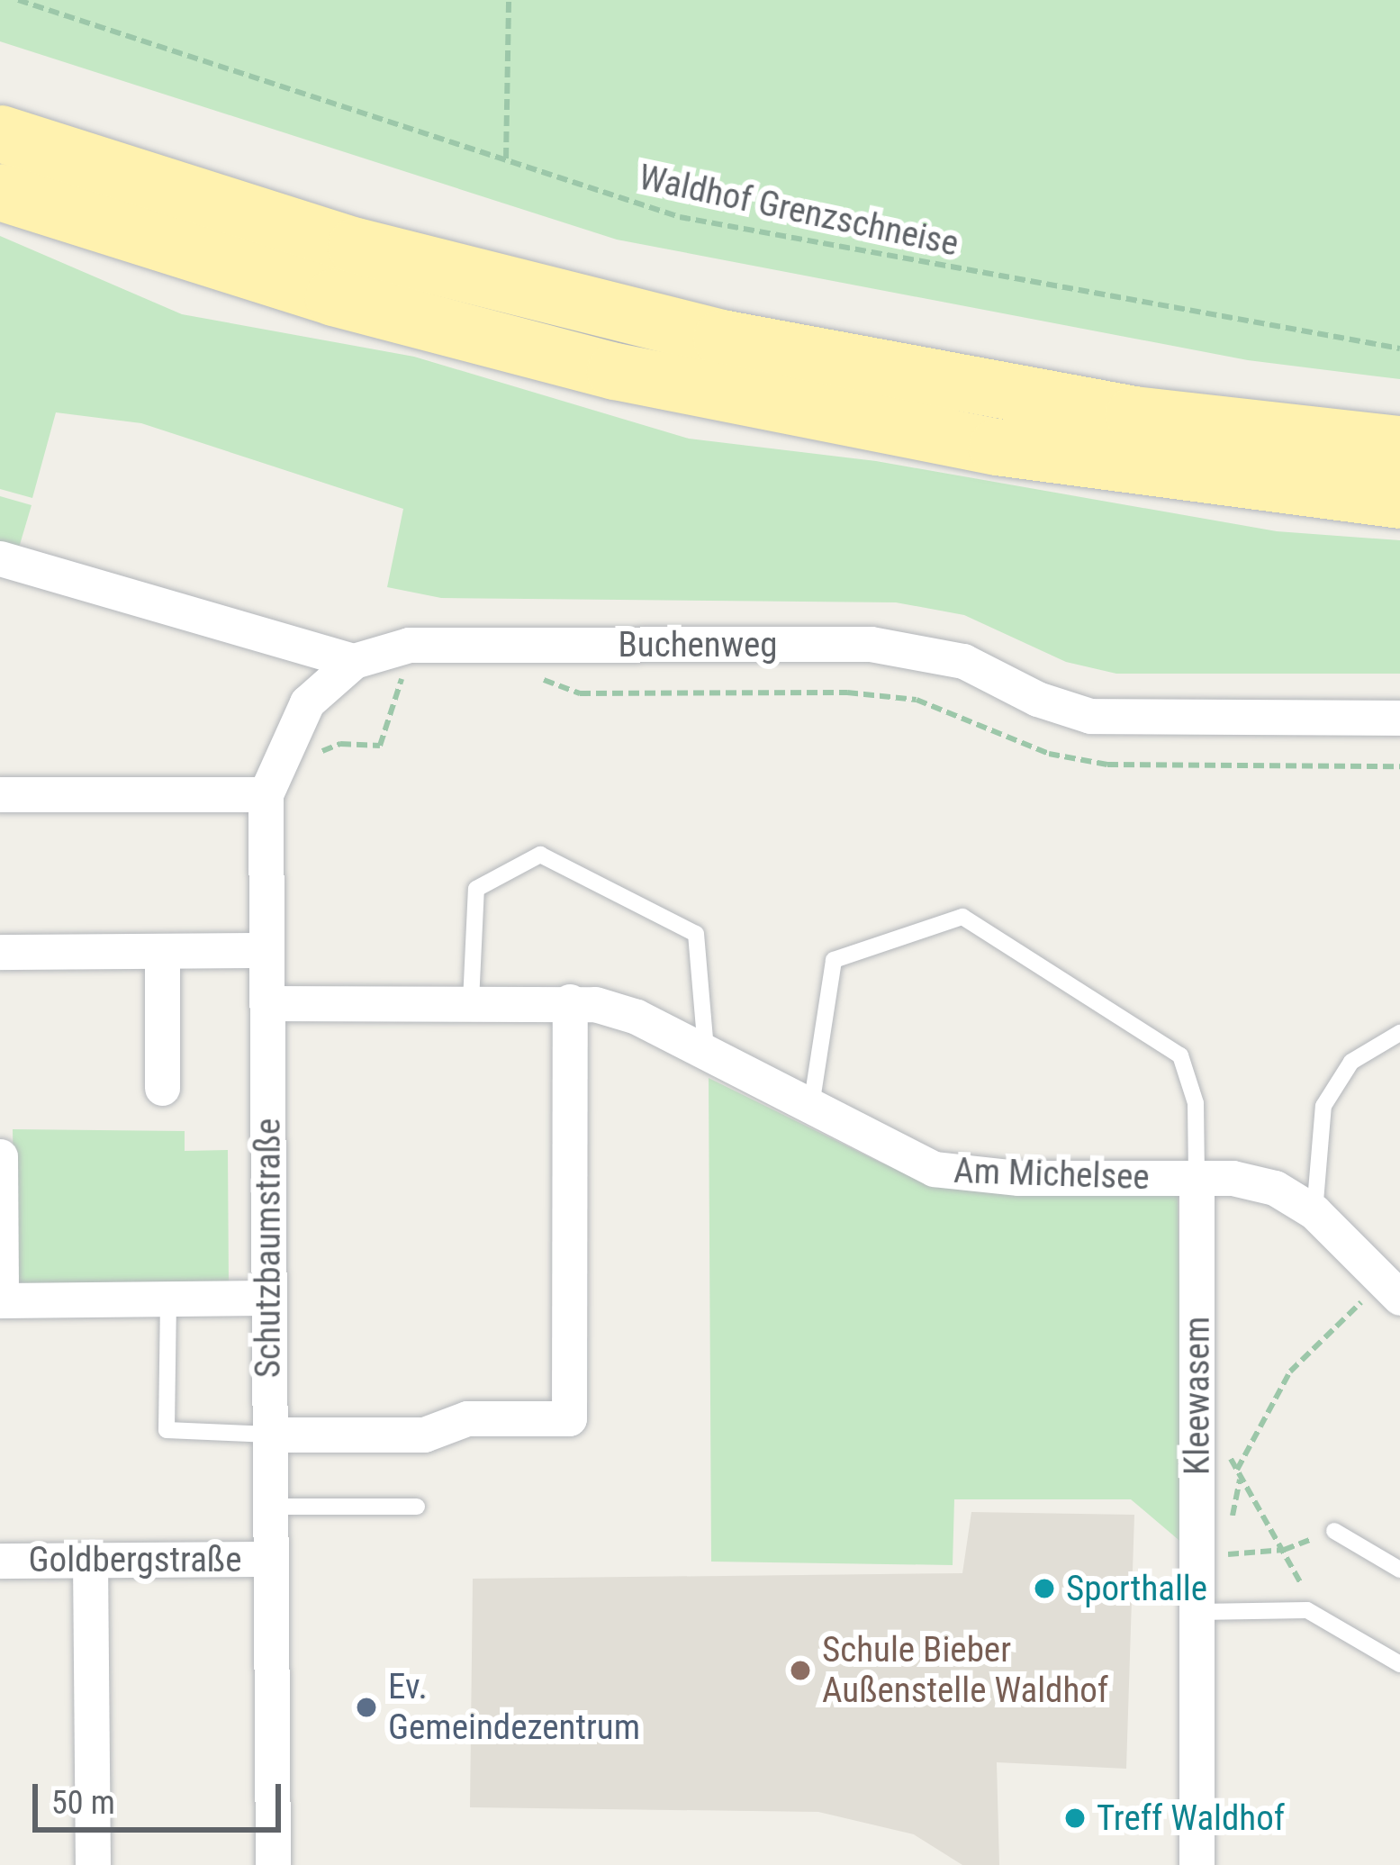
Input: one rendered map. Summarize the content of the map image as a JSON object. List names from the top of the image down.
{
  "streets": {
    "street": [
      "Buchenweg",
      "Am Michelsee",
      "Schutzbaumstraße",
      "Kleewasem",
      "Goldbergstraße"
    ],
    "path": ["Waldhof Grenzschneise"]
  },
  "crossings": [
    ["Buchenweg", "Schutzbaumstraße"],
    ["Am Michelsee", "Schutzbaumstraße"],
    ["Am Michelsee", "Kleewasem"],
    ["Schutzbaumstraße", "Goldbergstraße"]
  ],
  "places": [
    "Sporthalle",
    "Schule Bieber Außenstelle Waldhof",
    "Ev. Gemeindezentrum",
    "Treff Waldhof"
  ],
  "scale_bar": "50 m"
}
